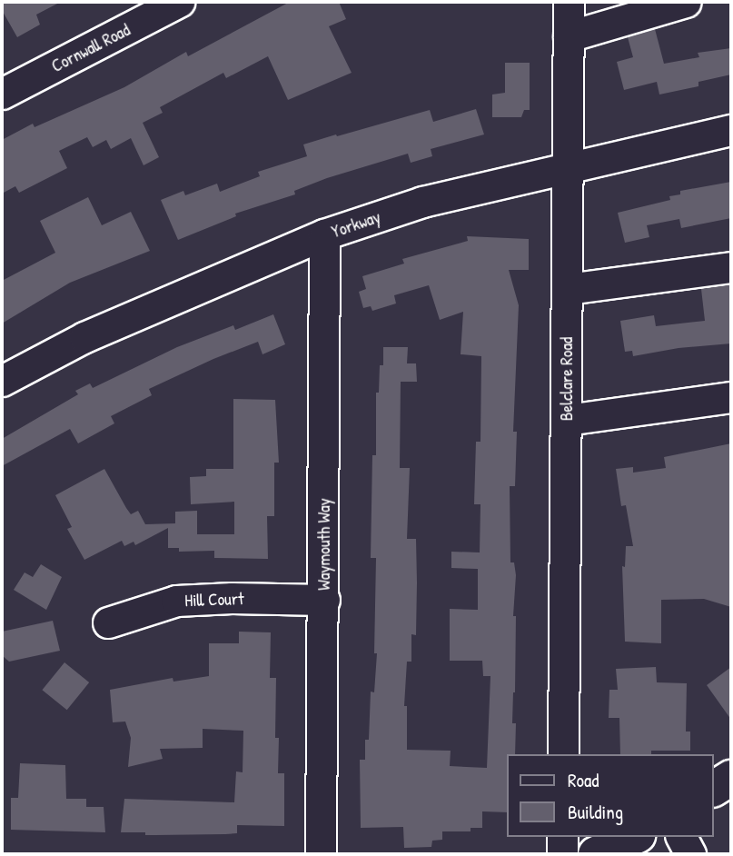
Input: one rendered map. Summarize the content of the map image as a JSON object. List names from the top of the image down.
{
  "streets": {
    "street": [
      "Cornwall Road",
      "Yorkway",
      "Belclare Road",
      "Waymouth Way",
      "Hill Court"
    ]
  },
  "crossings": [
    ["Yorkway", "Belclare Road"],
    ["Yorkway", "Waymouth Way"],
    ["Waymouth Way", "Hill Court"]
  ],
  "legend": ["Road", "Building"]
}
